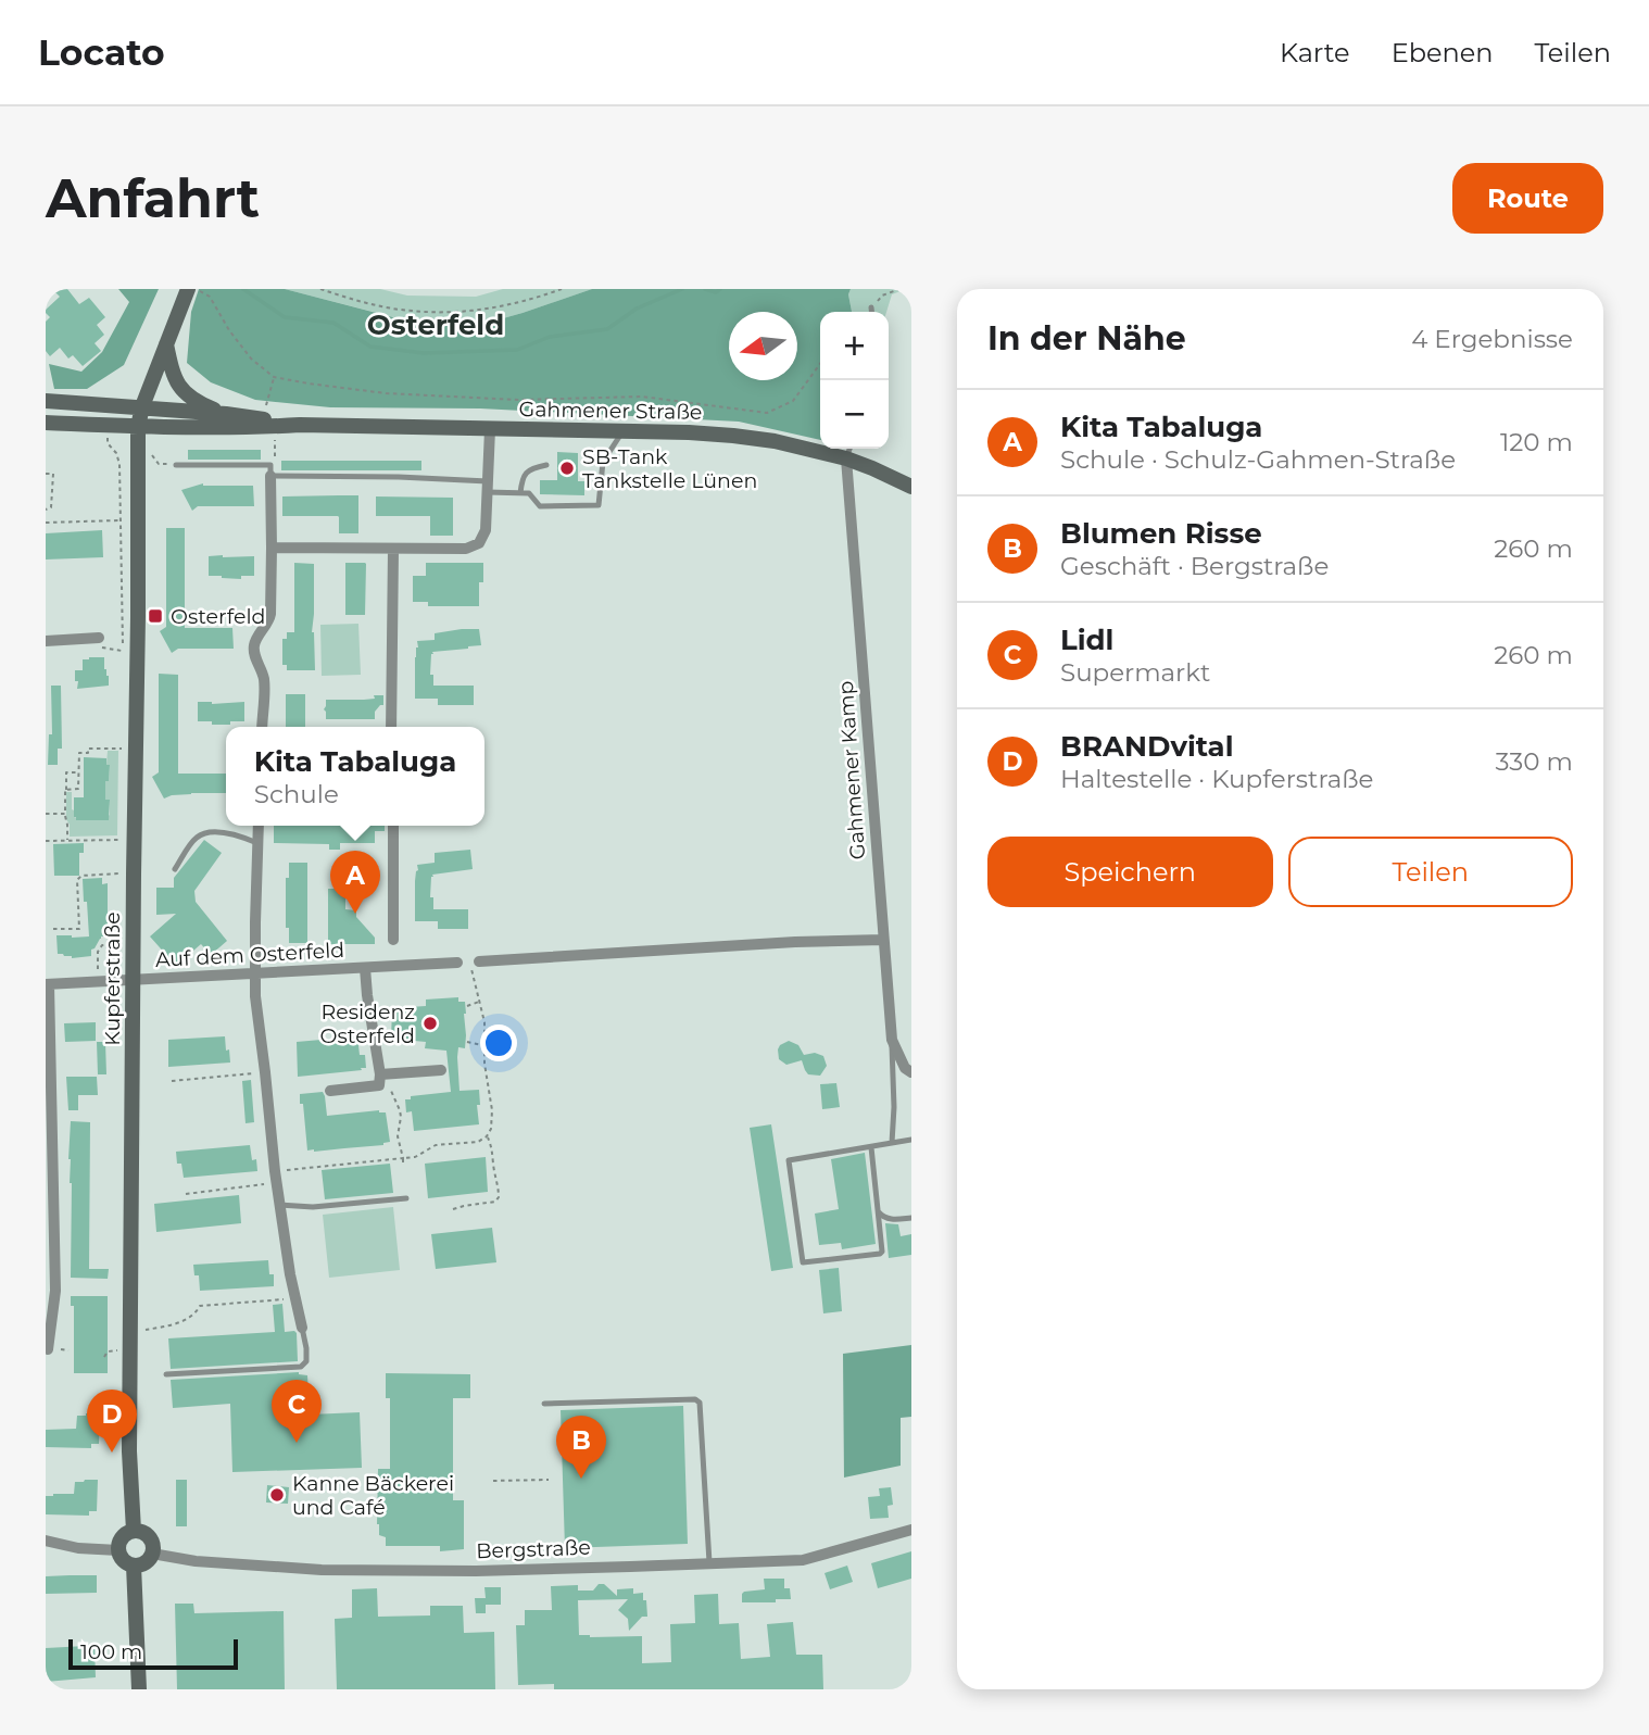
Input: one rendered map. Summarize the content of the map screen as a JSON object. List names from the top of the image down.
{
  "streets": {
    "main road": ["Gahmener Straße", "Kupferstraße"],
    "street": ["Gahmener Kamp", "Auf dem Osterfeld", "Bergstraße"]
  },
  "crossings": [
    ["Gahmener Straße", "Gahmener Kamp"],
    ["Gahmener Straße", "Kupferstraße"],
    ["Auf dem Osterfeld", "Kupferstraße"],
    ["Kupferstraße", "Bergstraße"]
  ],
  "districts": ["Osterfeld"],
  "places": {
    "other": ["SB-Tank Tankstelle Lünen", "Residenz Osterfeld", "Kanne Bäckerei und Café"],
    "transit": ["Osterfeld"]
  },
  "scale_bar": "100 m",
  "north": "left",
  "page": {
    "header": "Locato",
    "nav": ["Karte", "Ebenen", "Teilen"],
    "buttons": [
      "Route",
      ["Speichern", "Teilen"]
    ],
    "title": "Anfahrt",
    "heading": ["In der Nähe", "4 Ergebnisse"],
    "map_buttons": ["+", "−"],
    "list": [
      {
        "mark": "A",
        "name": "Kita Tabaluga",
        "note": "Schule · Schulz-Gahmen-Straße",
        "value": "120 m"
      },
      {
        "mark": "B",
        "name": "Blumen Risse",
        "note": "Geschäft · Bergstraße",
        "value": "260 m"
      },
      {
        "mark": "C",
        "name": "Lidl",
        "note": "Supermarkt",
        "value": "260 m"
      },
      {
        "mark": "D",
        "name": "BRANDvital",
        "note": "Haltestelle · Kupferstraße",
        "value": "330 m"
      }
    ],
    "popup": ["Kita Tabaluga", "Schule"],
    "pins": [
      "A",
      "C",
      "D",
      "B"
    ],
    "scale": "100 m"
  }
}
